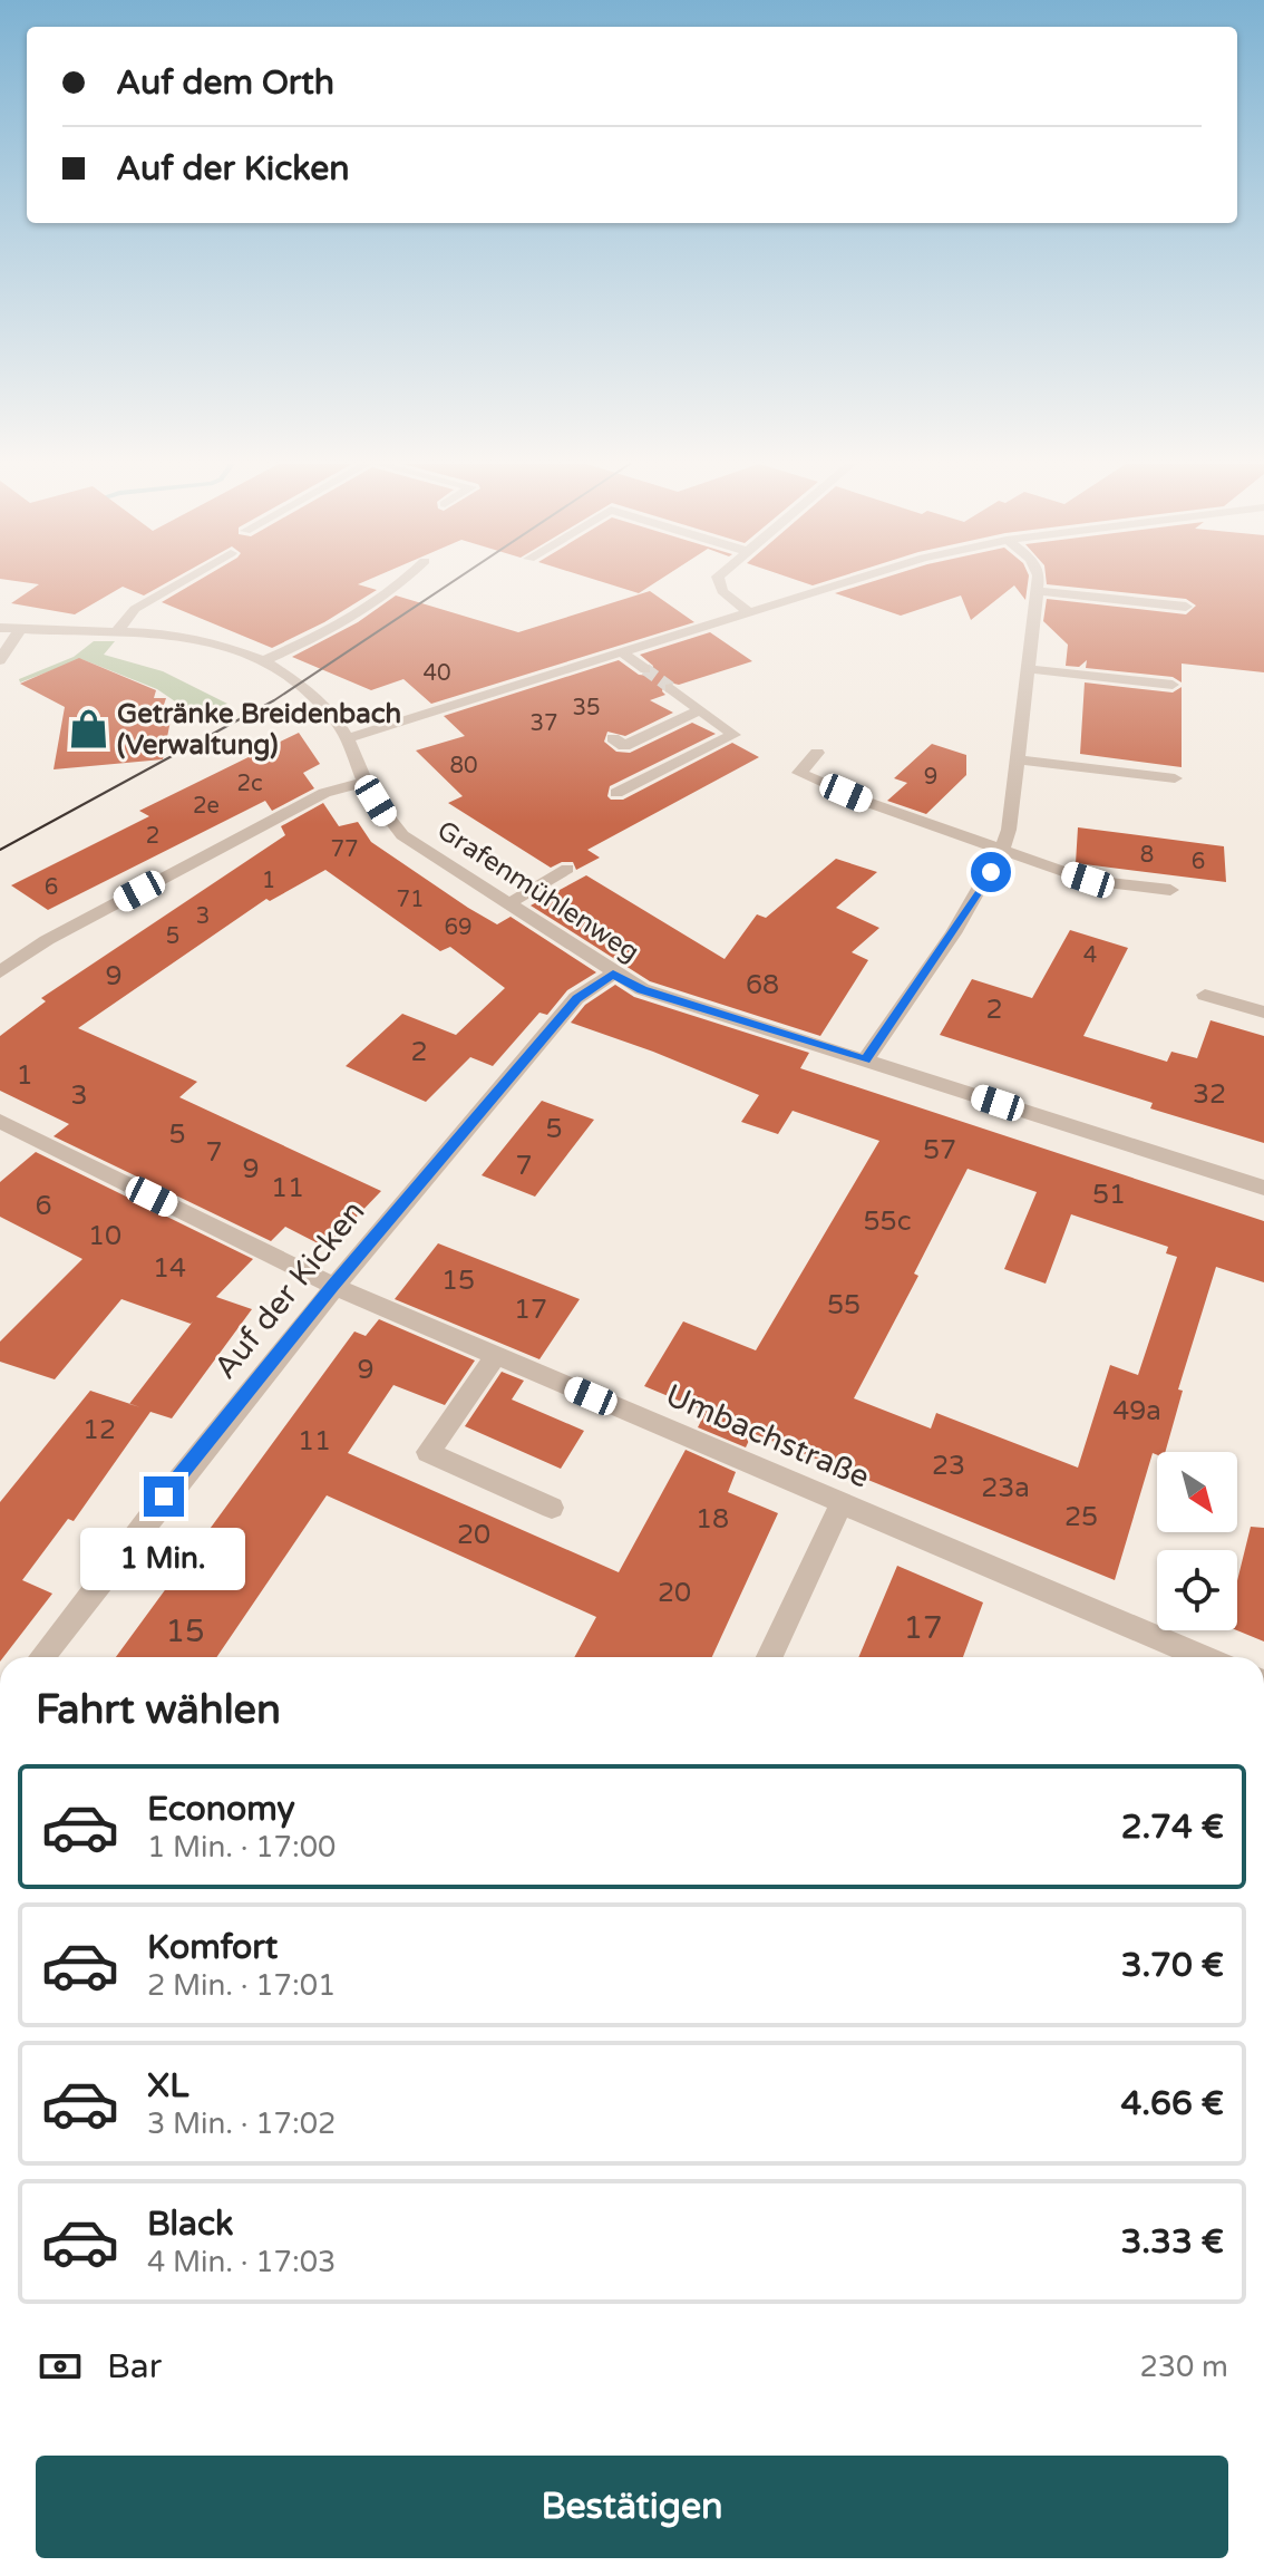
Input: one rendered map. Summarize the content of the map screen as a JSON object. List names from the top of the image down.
{
  "streets": {
    "street": ["Grafenmühlenweg", "Auf der Kicken", "Umbachstraße"]
  },
  "crossings": [
    ["Grafenmühlenweg", "Auf der Kicken"],
    ["Auf der Kicken", "Umbachstraße"]
  ],
  "places": {
    "shop": ["Getränke Breidenbach (Verwaltung)"]
  },
  "house_numbers": [
    "40",
    "35",
    "37",
    "80",
    "9",
    "2c",
    "2e",
    "2",
    "77",
    "8",
    "6",
    "1",
    "6",
    "71",
    "3",
    "69",
    "5",
    "4",
    "9",
    "68",
    "2",
    "2",
    "1",
    "32",
    "3",
    "5",
    "5",
    "57",
    "7",
    "7",
    "9",
    "11",
    "51",
    "6",
    "55c",
    "10",
    "14",
    "15",
    "55",
    "17",
    "9",
    "49a",
    "12",
    "11",
    "23",
    "23a",
    "25",
    "18",
    "20",
    "20",
    "17",
    "15"
  ],
  "north": "bottom right",
  "page": {
    "banner": ["Auf dem Orth", "Auf der Kicken"],
    "bubble": "1 Min.",
    "heading": "Fahrt wählen",
    "list": [
      {
        "name": "Economy",
        "note": "1 Min. · 17:00",
        "value": "2.74 €"
      },
      {
        "name": "Komfort",
        "note": "2 Min. · 17:01",
        "value": "3.70 €"
      },
      {
        "name": "XL",
        "note": "3 Min. · 17:02",
        "value": "4.66 €"
      },
      {
        "name": "Black",
        "note": "4 Min. · 17:03",
        "value": "3.33 €"
      }
    ],
    "pay": ["Bar", "230 m"],
    "buttons": "Bestätigen"
  }
}
